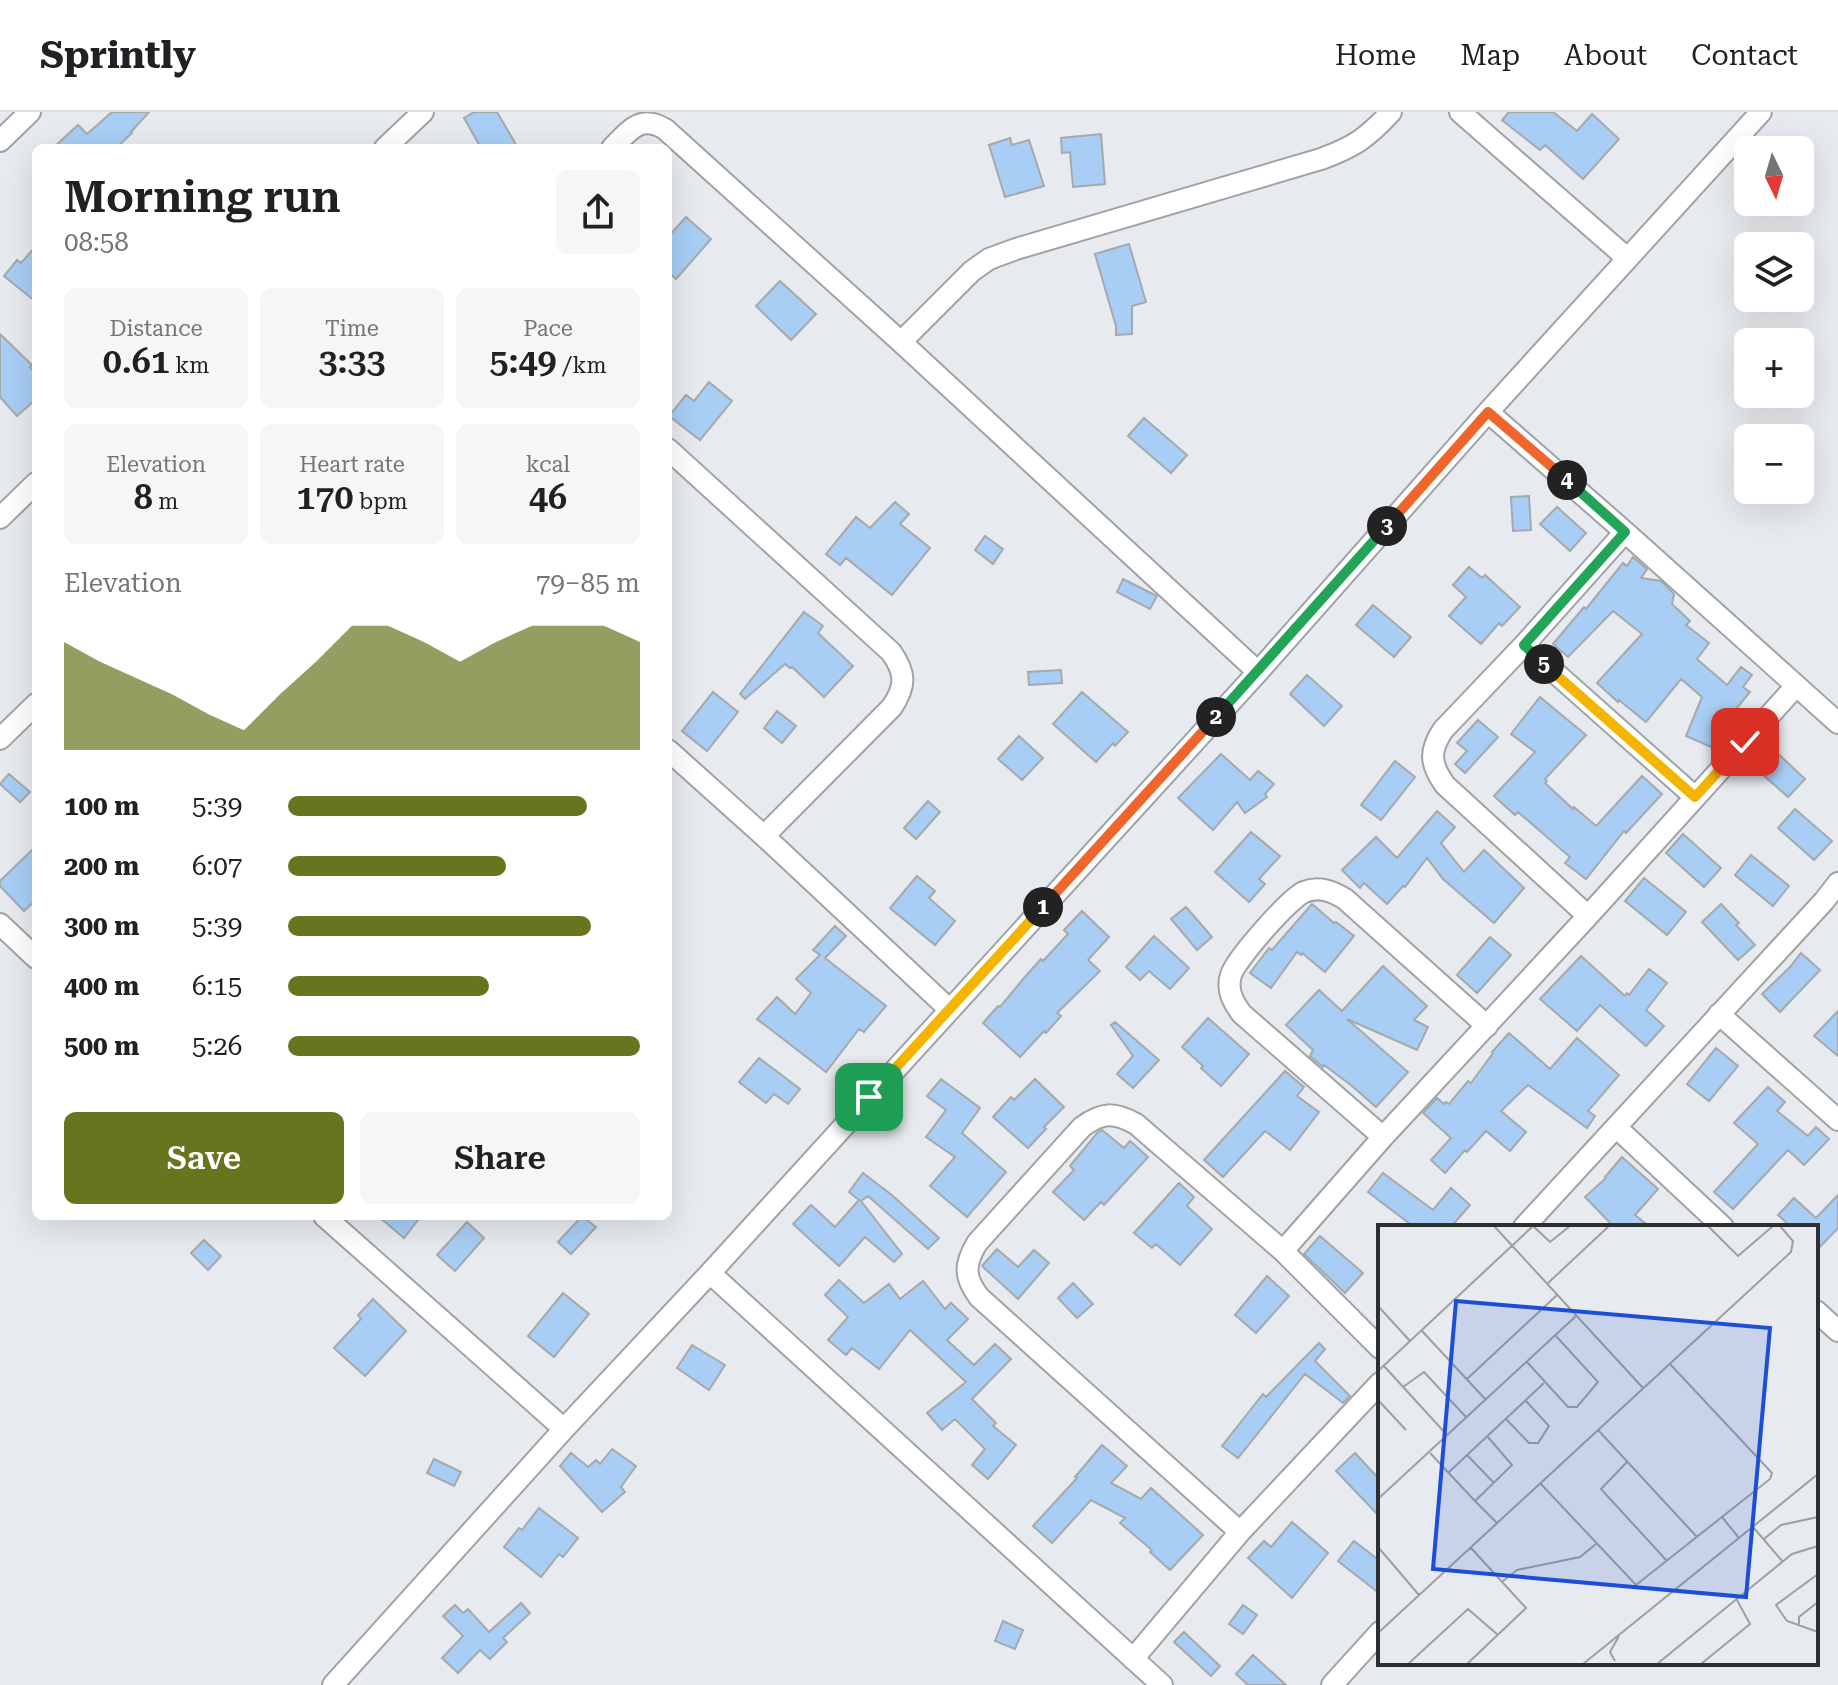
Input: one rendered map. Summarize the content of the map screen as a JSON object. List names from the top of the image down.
{
  "north": "bottom",
  "page": {
    "header": "Sprintly",
    "nav": [
      "Home",
      "Map",
      "About",
      "Contact"
    ],
    "map_buttons": ["+", "−"],
    "heading": ["Morning run", "08:58"],
    "stats": [
      ["Distance", "0.61 km"],
      ["Time", "3:33"],
      ["Pace", "5:49 /km"],
      ["Elevation", "8 m"],
      ["Heart rate", "170 bpm"],
      ["kcal", "46"]
    ],
    "pins": [
      "4",
      "3",
      "5",
      "2",
      "1"
    ],
    "chart": ["Elevation", "79–85 m"],
    "list": [
      {
        "name": "100 m",
        "note": "5:39"
      },
      {
        "name": "200 m",
        "note": "6:07"
      },
      {
        "name": "300 m",
        "note": "5:39"
      },
      {
        "name": "400 m",
        "note": "6:15"
      },
      {
        "name": "500 m",
        "note": "5:26"
      }
    ],
    "buttons": ["Save", "Share"]
  }
}
